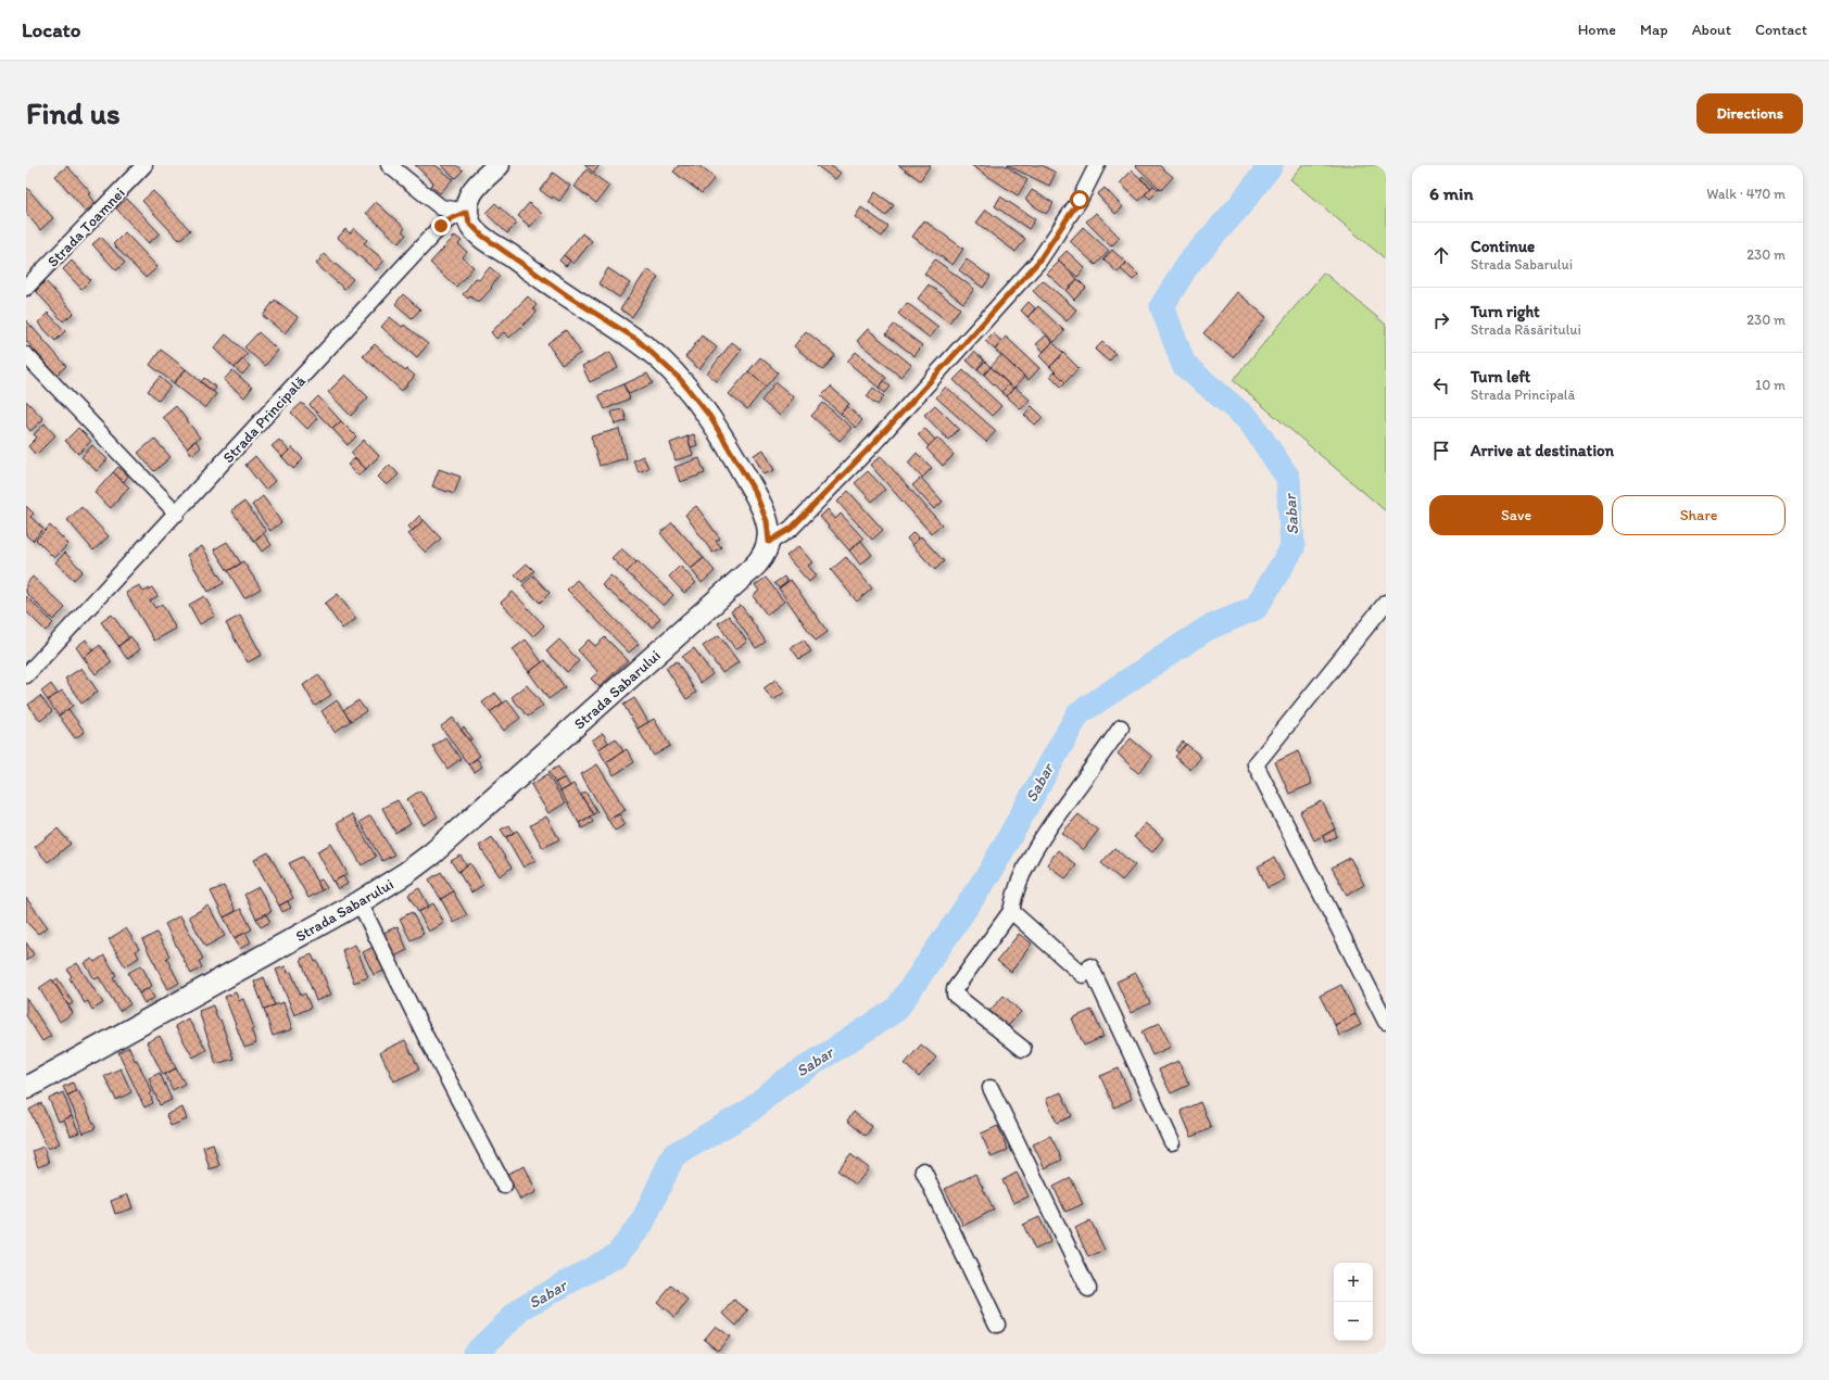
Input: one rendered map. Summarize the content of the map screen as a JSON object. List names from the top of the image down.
{
  "streets": {
    "main road": ["Strada Sabarului"],
    "street": ["Strada Toamnei", "Strada Principală"]
  },
  "water": ["Sabar"],
  "page": {
    "header": "Locato",
    "nav": [
      "Home",
      "Map",
      "About",
      "Contact"
    ],
    "buttons": [
      "Directions",
      ["Save", "Share"]
    ],
    "title": "Find us",
    "heading": ["6 min", "Walk · 470 m"],
    "list": [
      ["Continue", "Strada Sabarului", "230 m"],
      ["Turn right", "Strada Răsăritului", "230 m"],
      ["Turn left", "Strada Principală", "10 m"],
      "Arrive at destination"
    ],
    "map_buttons": ["+", "−"]
  }
}
